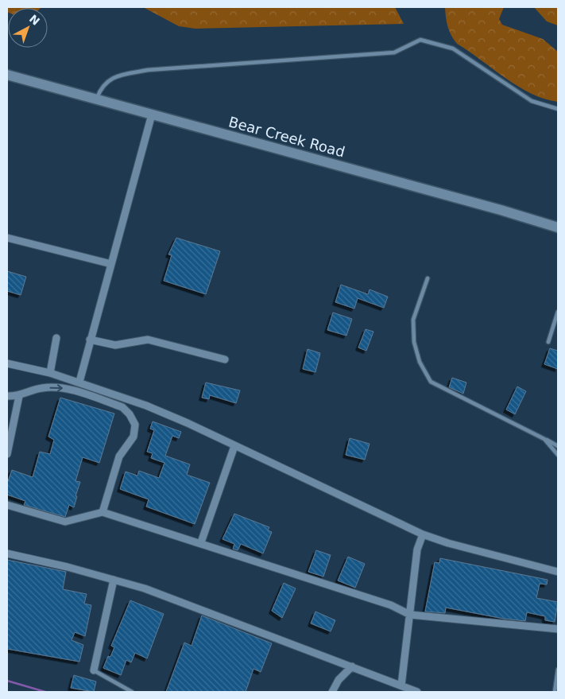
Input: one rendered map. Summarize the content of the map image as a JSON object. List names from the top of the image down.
{
  "streets": {
    "street": ["Bear Creek Road"]
  },
  "north": "top right"
}
